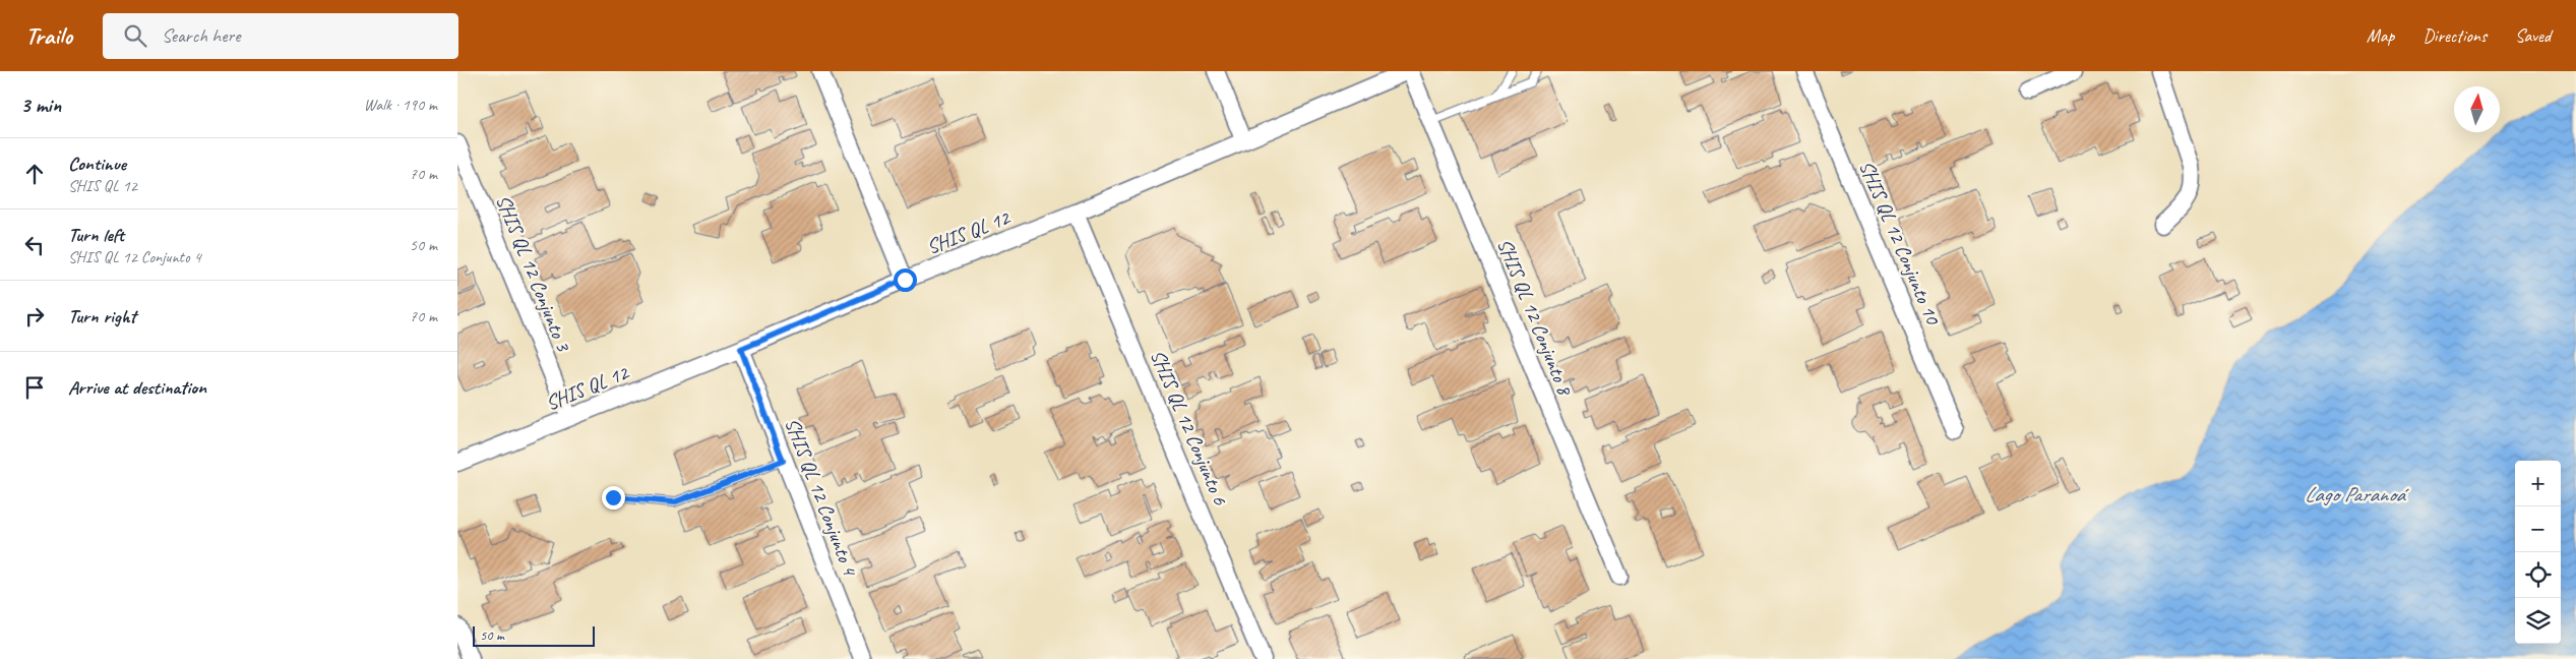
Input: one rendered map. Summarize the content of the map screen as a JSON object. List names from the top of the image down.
{
  "streets": {
    "street": [
      "SHIS QL 12",
      "SHIS QL 12 Conjunto 10",
      "SHIS QL 12 Conjunto 3",
      "SHIS QL 12 Conjunto 8",
      "SHIS QL 12 Conjunto 6",
      "SHIS QL 12 Conjunto 4"
    ]
  },
  "crossings": [
    ["SHIS QL 12", "SHIS QL 12 Conjunto 3"],
    ["SHIS QL 12", "SHIS QL 12 Conjunto 8"],
    ["SHIS QL 12", "SHIS QL 12 Conjunto 6"],
    ["SHIS QL 12", "SHIS QL 12 Conjunto 4"]
  ],
  "water": ["Lago Paranoá"],
  "scale_bar": "50 m",
  "north": "top",
  "page": {
    "header": "Trailo",
    "search": "Search here",
    "nav": ["Map", "Directions", "Saved"],
    "heading": ["3 min", "Walk · 190 m"],
    "list": [
      ["Continue", "SHIS QL 12", "70 m"],
      ["Turn left", "SHIS QL 12 Conjunto 4", "50 m"],
      ["Turn right", "70 m"],
      "Arrive at destination"
    ],
    "map_buttons": ["+", "−"],
    "scale": "50 m"
  }
}
